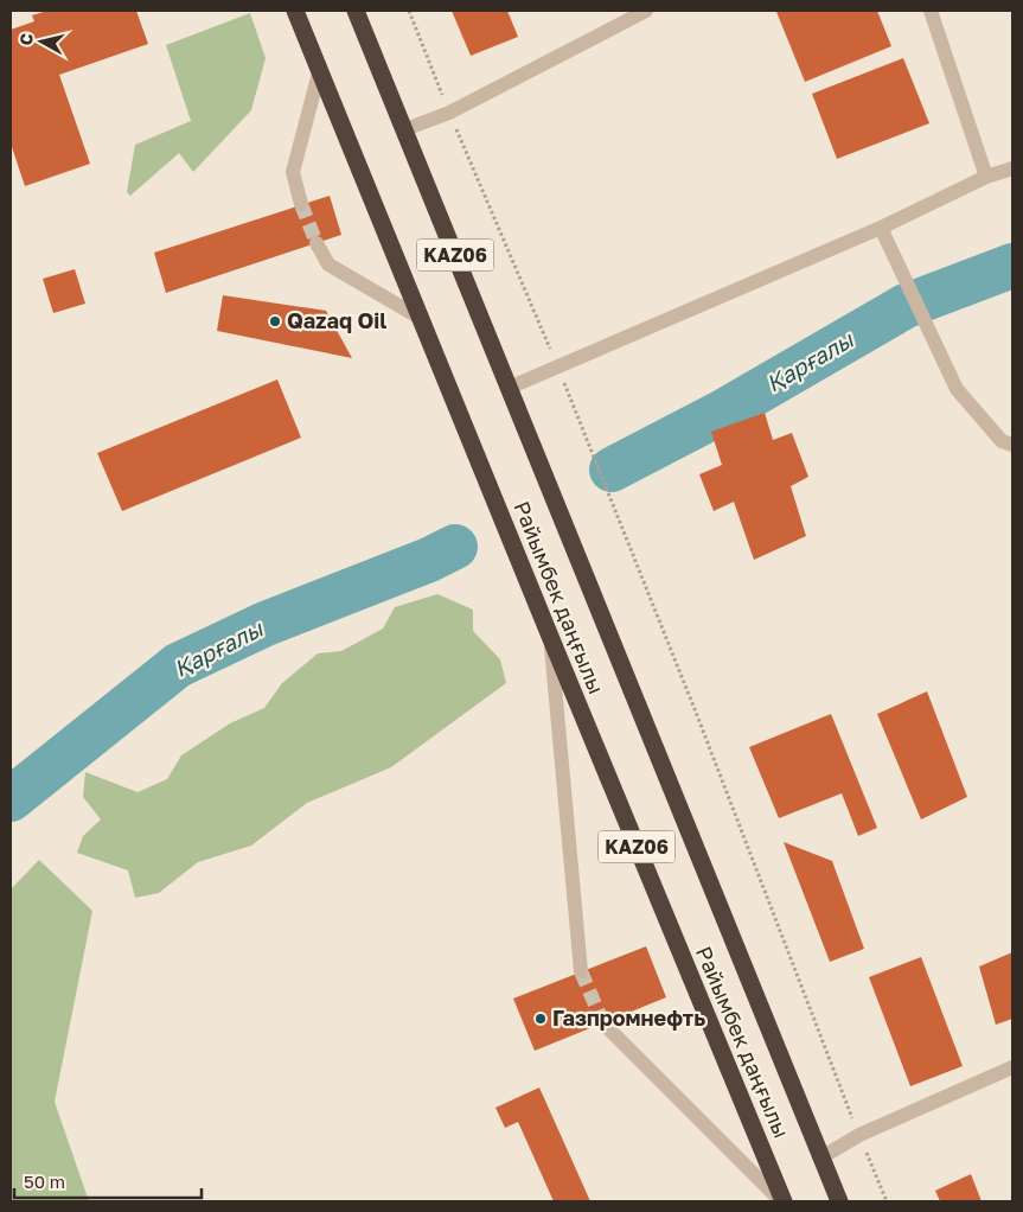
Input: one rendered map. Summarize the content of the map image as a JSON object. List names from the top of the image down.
{
  "streets": {
    "highway": ["KАZ06", "Райымбек даңғылы"]
  },
  "water": ["Қарғалы"],
  "places": ["Qazaq Oil", "Газпромнефть"],
  "scale_bar": "50 m",
  "north": "left"
}
